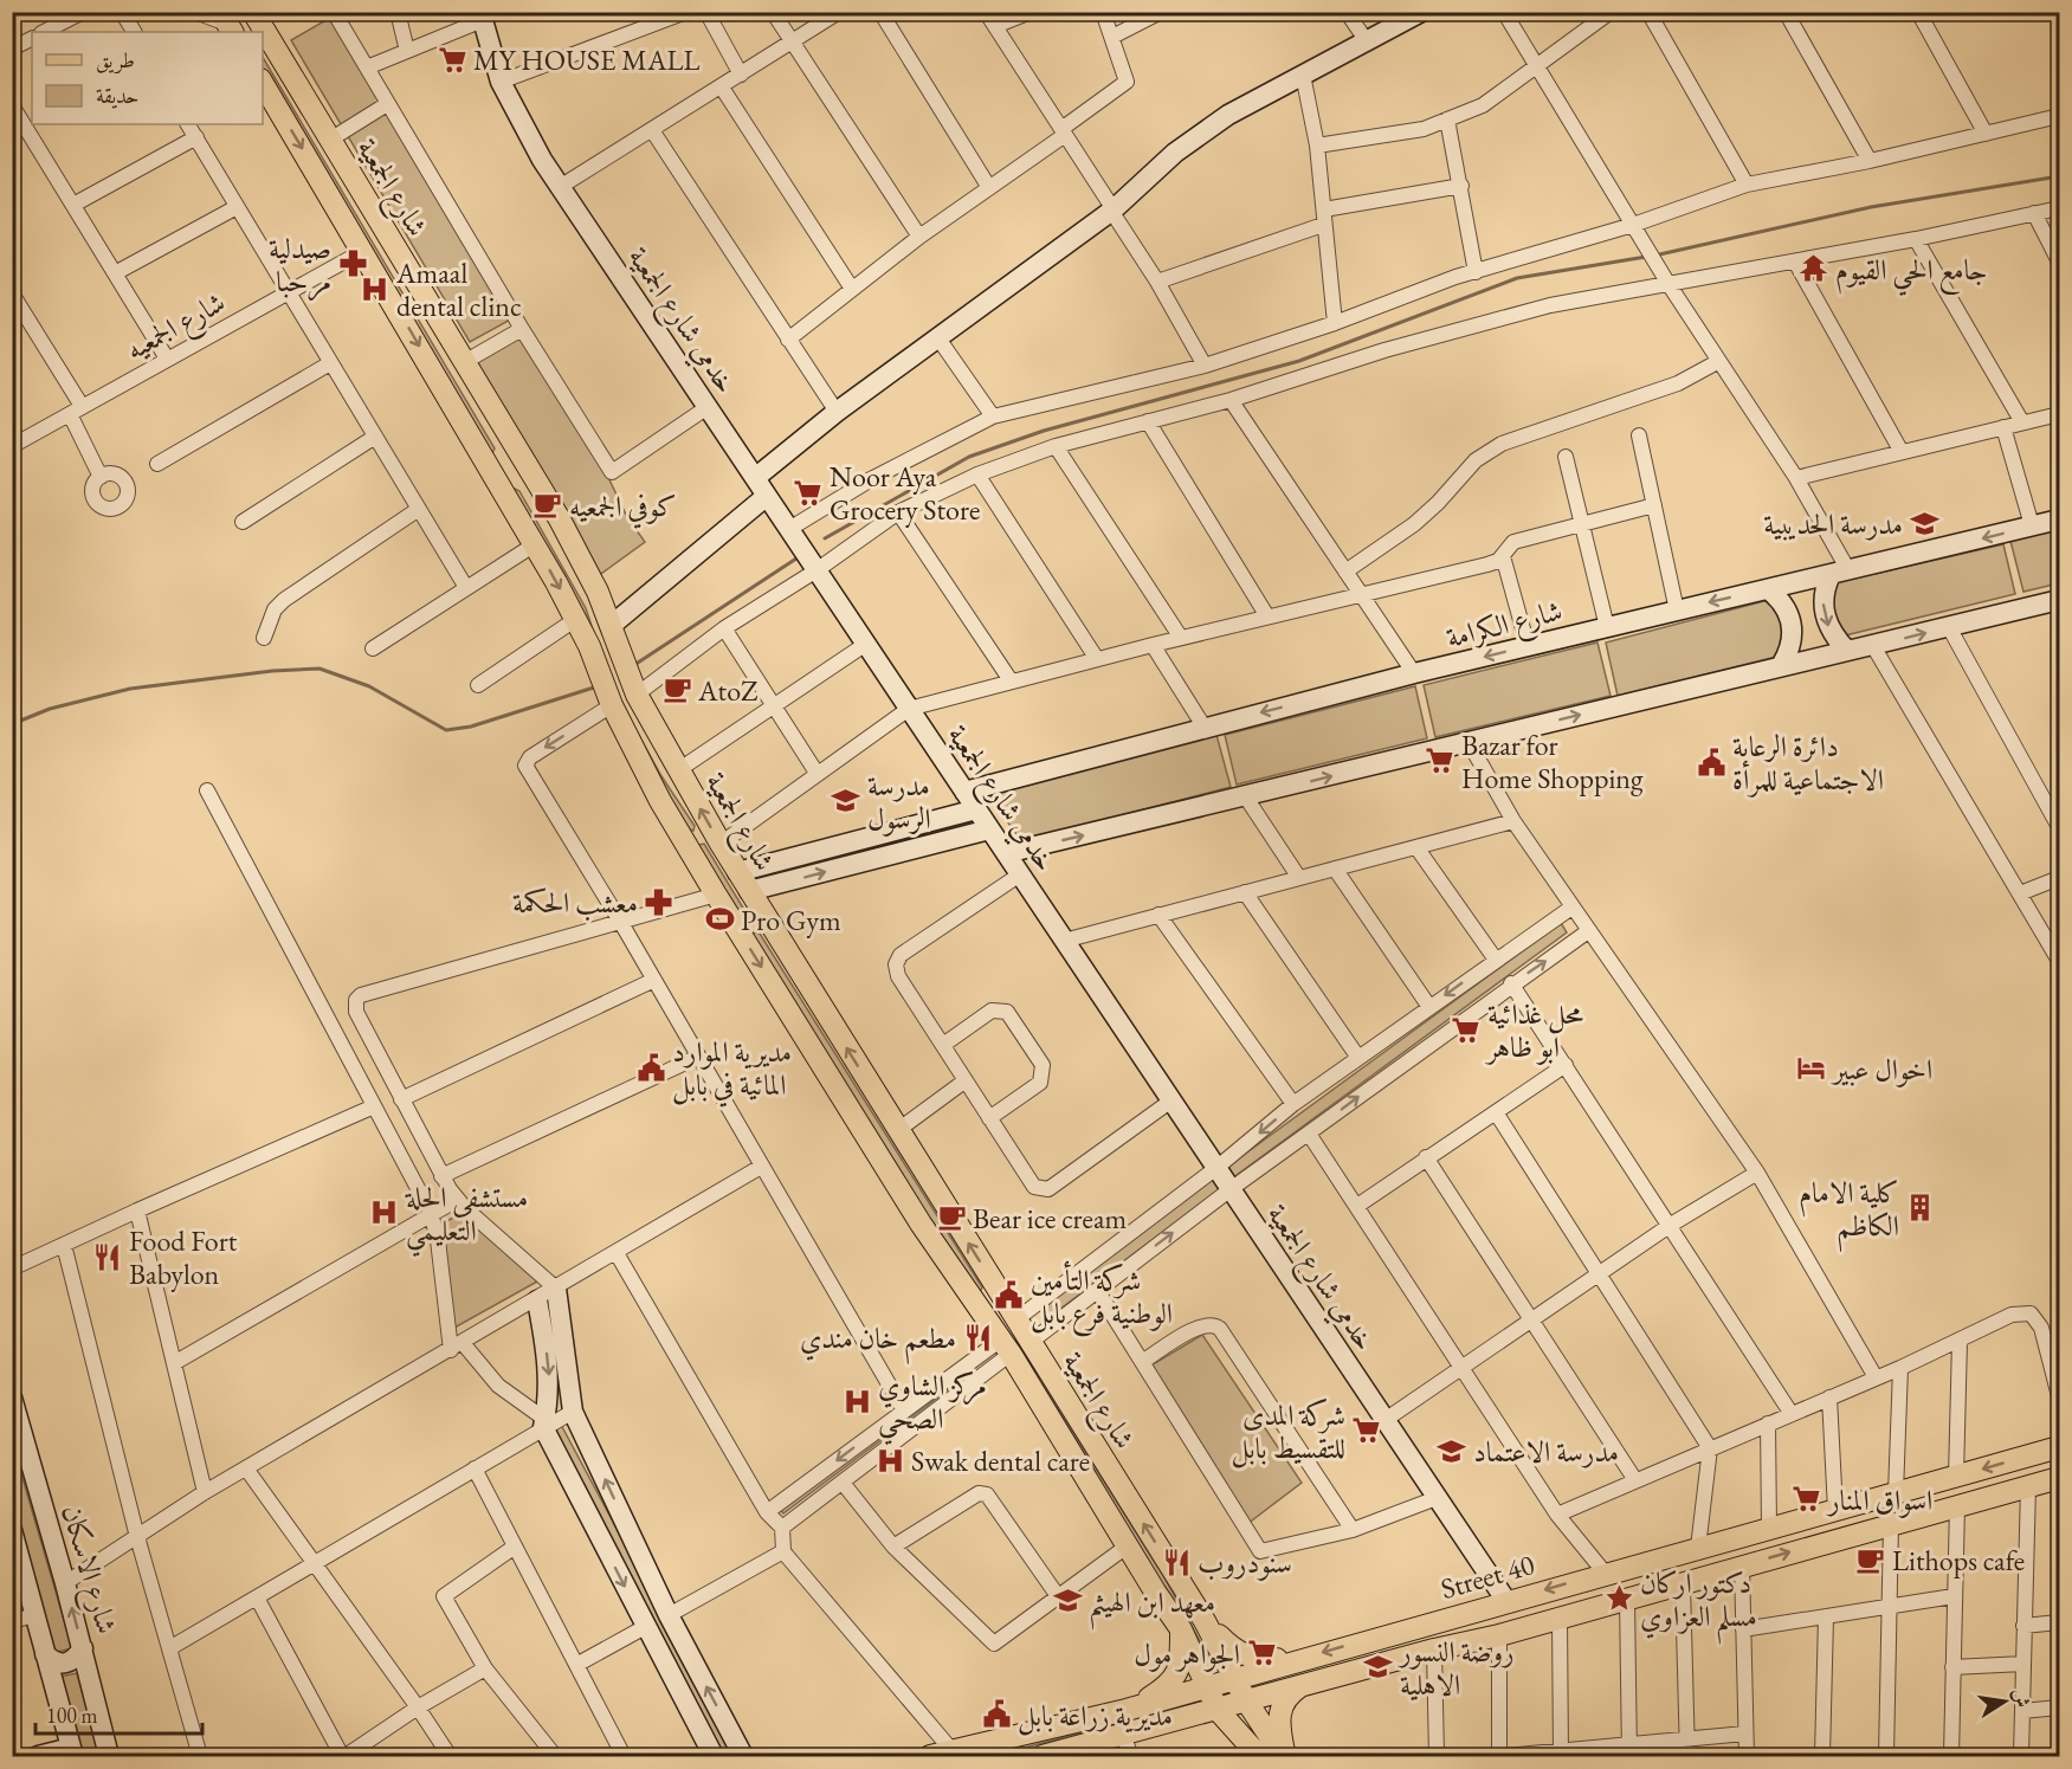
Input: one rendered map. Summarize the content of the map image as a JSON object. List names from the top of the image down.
{
  "streets": {
    "main road": ["شارع الجمعية", "Street 40"],
    "street": [
      "خدمي شارع الجمعية",
      "شارع الجمعيه",
      "شارع الكرامة",
      "شارع الاسكان"
    ]
  },
  "crossings": [
    ["شارع الجمعية", "شارع الجمعيه"],
    ["شارع الجمعية", "Street 40"],
    ["خدمي شارع الجمعية", "شارع الكرامة"],
    ["خدمي شارع الجمعية", "Street 40"]
  ],
  "places": {
    "supermarket": [
      "MY HOUSE MALL",
      "Noor Aya Grocery Store",
      "Bazar for Home Shopping",
      "محل غذائية ابو ظاهر",
      "شركة المدى للتقسيط بابل",
      "اسواق المنار",
      "الجواهر مول"
    ],
    "pharmacy": ["صيدلية مرحبا", "معشب الحكمة"],
    "temple": ["جامع الحي القيوم"],
    "hospital": [
      "Amaal dental clinc",
      "مستشفى الحلة التعليمي",
      "مركز الشاوي الصحي",
      "Swak dental care"
    ],
    "cafe": [
      "كوفي الجمعيه",
      "AtoZ",
      "Bear ice cream",
      "Lithops cafe"
    ],
    "school or university": [
      "مدرسة الحديبية",
      "مدرسة الرسول",
      "مدرسة الاعتماد",
      "معهد ابن الهيثم",
      "روضة النسور الاهلية"
    ],
    "public building": [
      "دائرة الرعاية الاجتماعية للمرأة",
      "مديرية الموارد المائية في بابل",
      "شركة التأمين الوطنية فرع بابل",
      "مديرية زراعة بابل"
    ],
    "sports": ["Pro Gym"],
    "hotel": ["اخوال عبير"],
    "building": ["كلية الامام الكاظم"],
    "restaurant": ["Food Fort Babylon", "مطعم خان مندي", "سنودروب"],
    "place": ["دكتور اركان مسلم العزاوي"]
  },
  "legend": ["طريق", "حديقة"],
  "scale_bar": "100 m",
  "north": "right"
}
